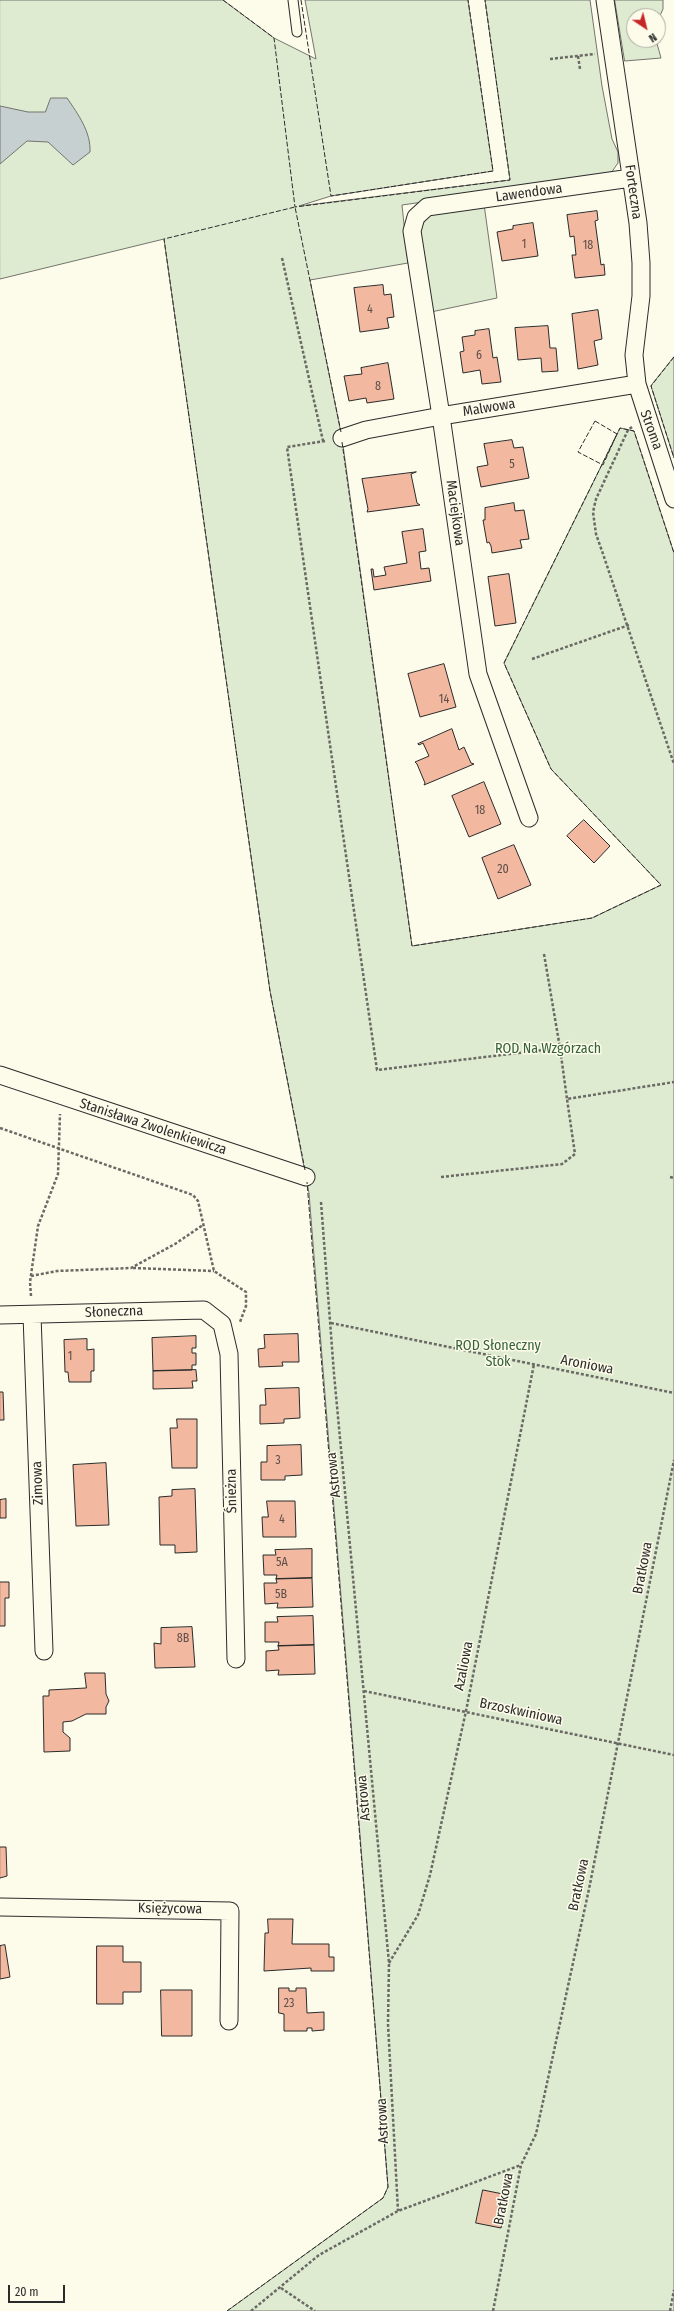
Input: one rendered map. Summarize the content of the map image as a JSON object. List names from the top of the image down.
{
  "streets": {
    "street": [
      "Forteczna",
      "Lawendowa",
      "Malwowa",
      "Stroma",
      "Maciejkowa",
      "Stanisława Zwolenkiewicza",
      "Słoneczna",
      "Zimowa",
      "Śnieżna",
      "Księżycowa"
    ],
    "path": [
      "Aroniowa",
      "Astrowa",
      "Bratkowa",
      "Azaliowa",
      "Brzoskwiniowa"
    ]
  },
  "crossings": [
    ["Forteczna", "Lawendowa"],
    ["Forteczna", "Malwowa"],
    ["Forteczna", "Stroma"],
    ["Lawendowa", "Maciejkowa"],
    ["Malwowa", "Stroma"],
    ["Malwowa", "Maciejkowa"],
    ["Słoneczna", "Zimowa"],
    ["Słoneczna", "Śnieżna"],
    ["Aroniowa", "Astrowa"],
    ["Aroniowa", "Azaliowa"],
    ["Astrowa", "Azaliowa"],
    ["Astrowa", "Brzoskwiniowa"],
    ["Bratkowa", "Brzoskwiniowa"],
    ["Azaliowa", "Brzoskwiniowa"]
  ],
  "parks": ["ROD Na Wzgórzach", "ROD Słoneczny Stok"],
  "house_numbers": [
    "1",
    "18",
    "4",
    "6",
    "8",
    "5",
    "14",
    "18",
    "20",
    "1",
    "3",
    "4",
    "5A",
    "5B",
    "8B",
    "23"
  ],
  "scale_bar": "20 m",
  "north": "bottom right"
}
